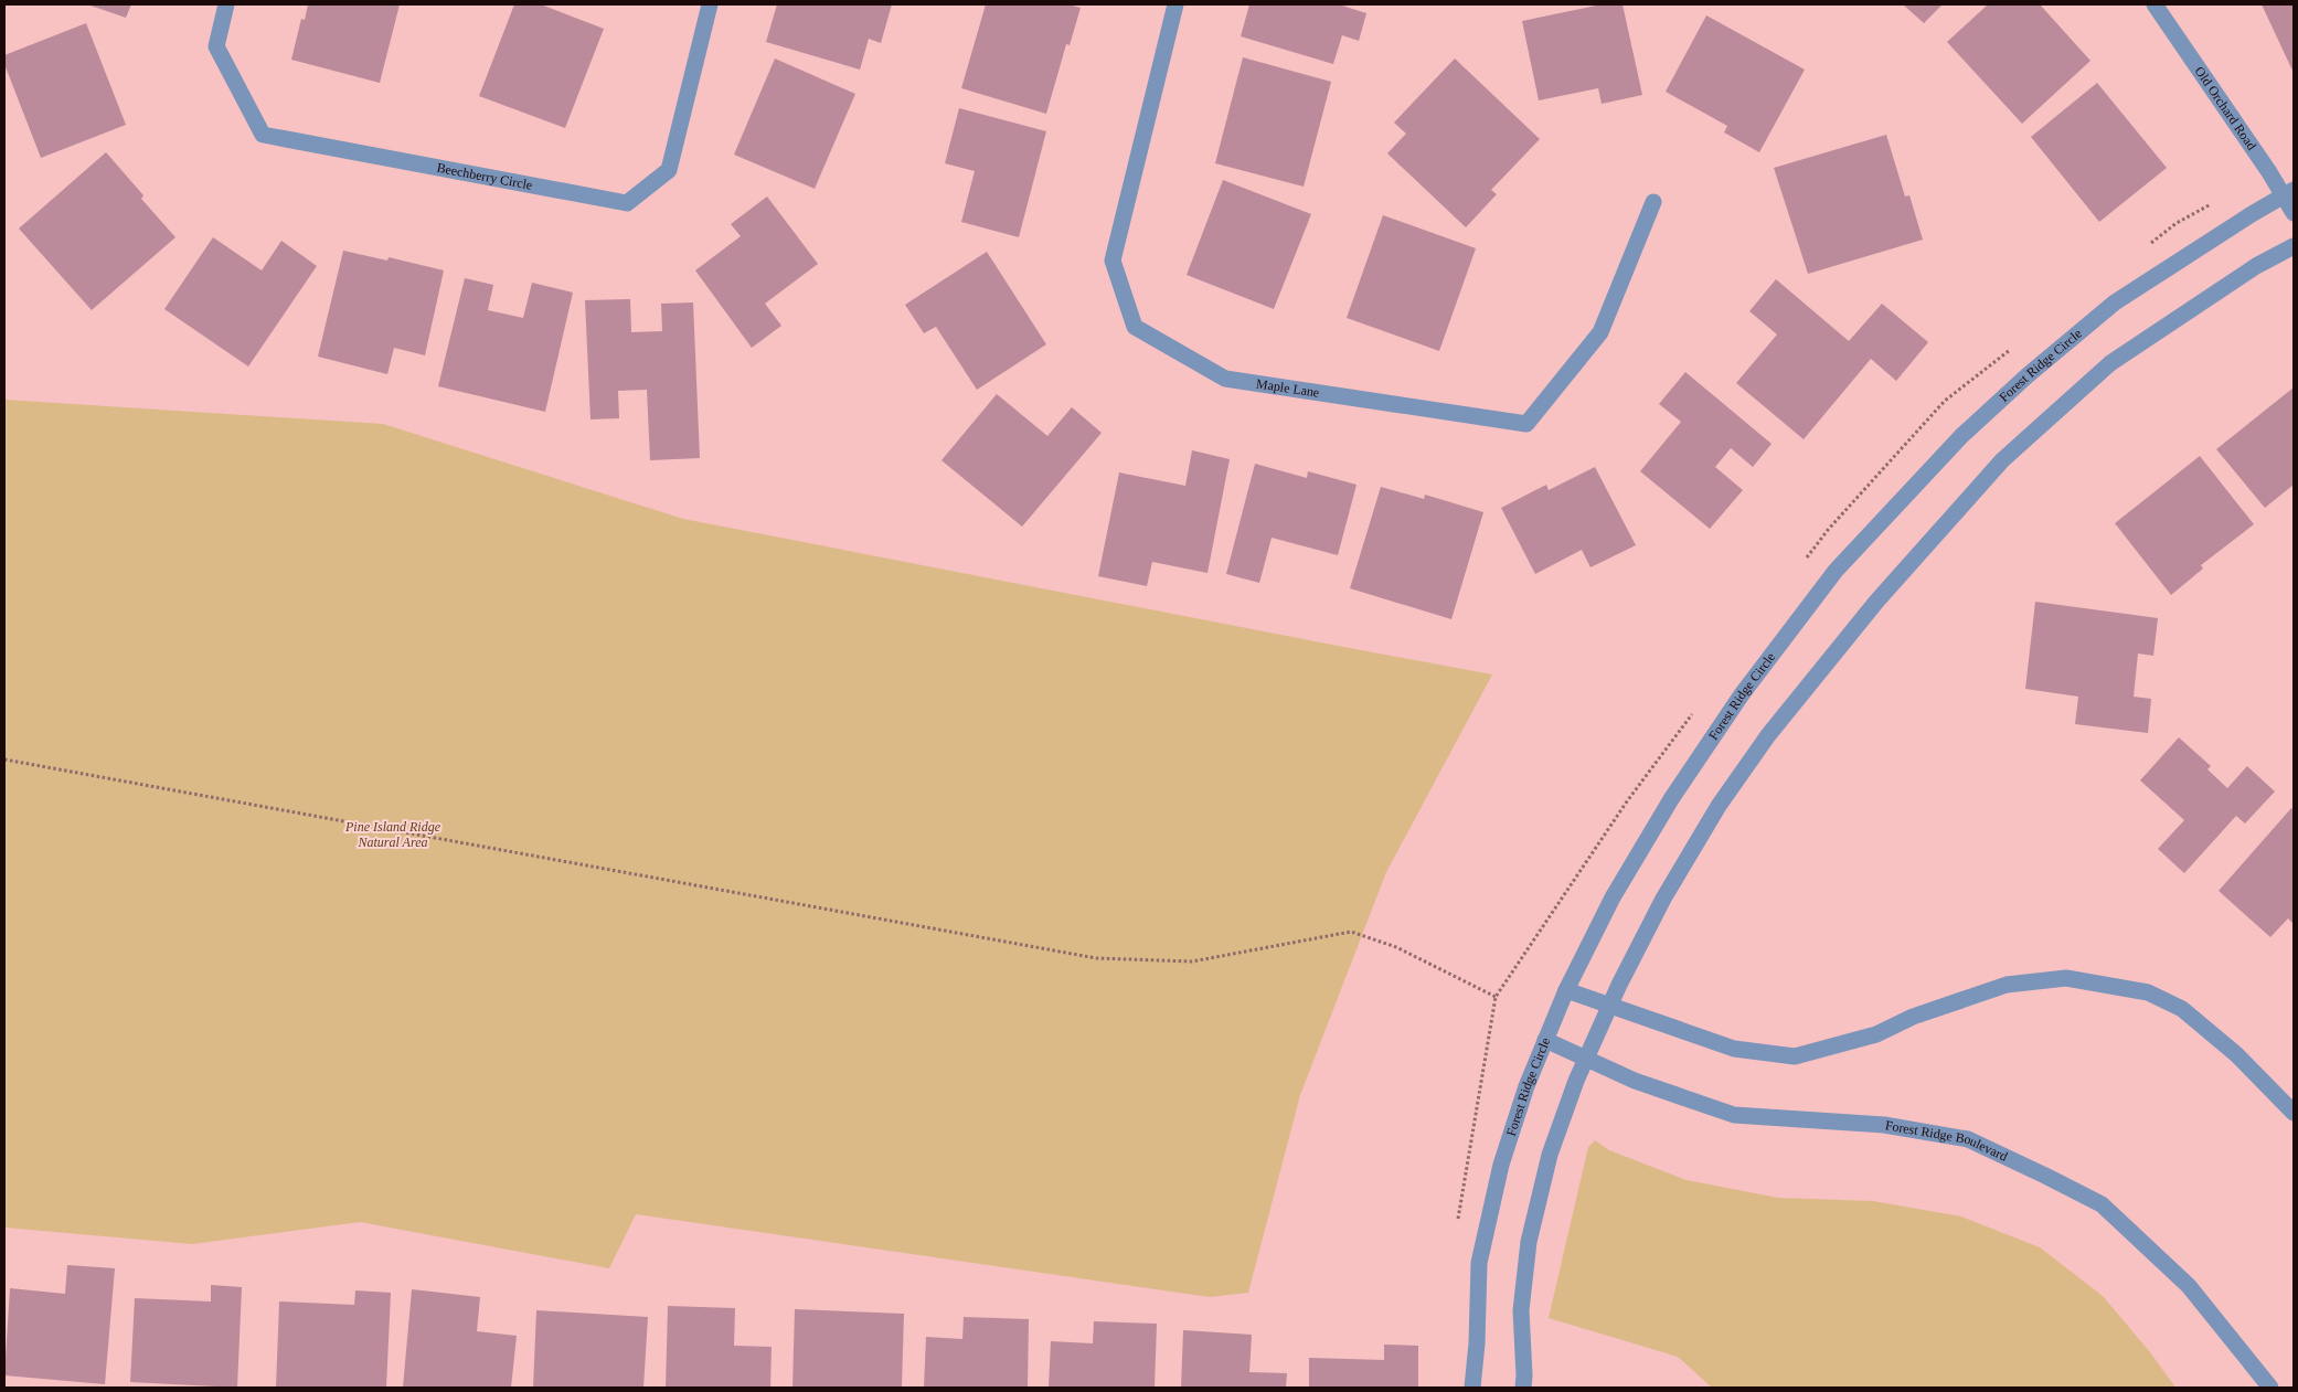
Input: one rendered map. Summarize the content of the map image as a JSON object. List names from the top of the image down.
{
  "streets": {
    "street": [
      "Old Orchard Road",
      "Beechberry Circle",
      "Forest Ridge Circle",
      "Maple Lane",
      "Forest Ridge Boulevard"
    ]
  },
  "crossings": [
    ["Old Orchard Road", "Forest Ridge Circle"],
    ["Forest Ridge Circle", "Forest Ridge Boulevard"]
  ],
  "parks": ["Pine Island Ridge Natural Area"]
}
